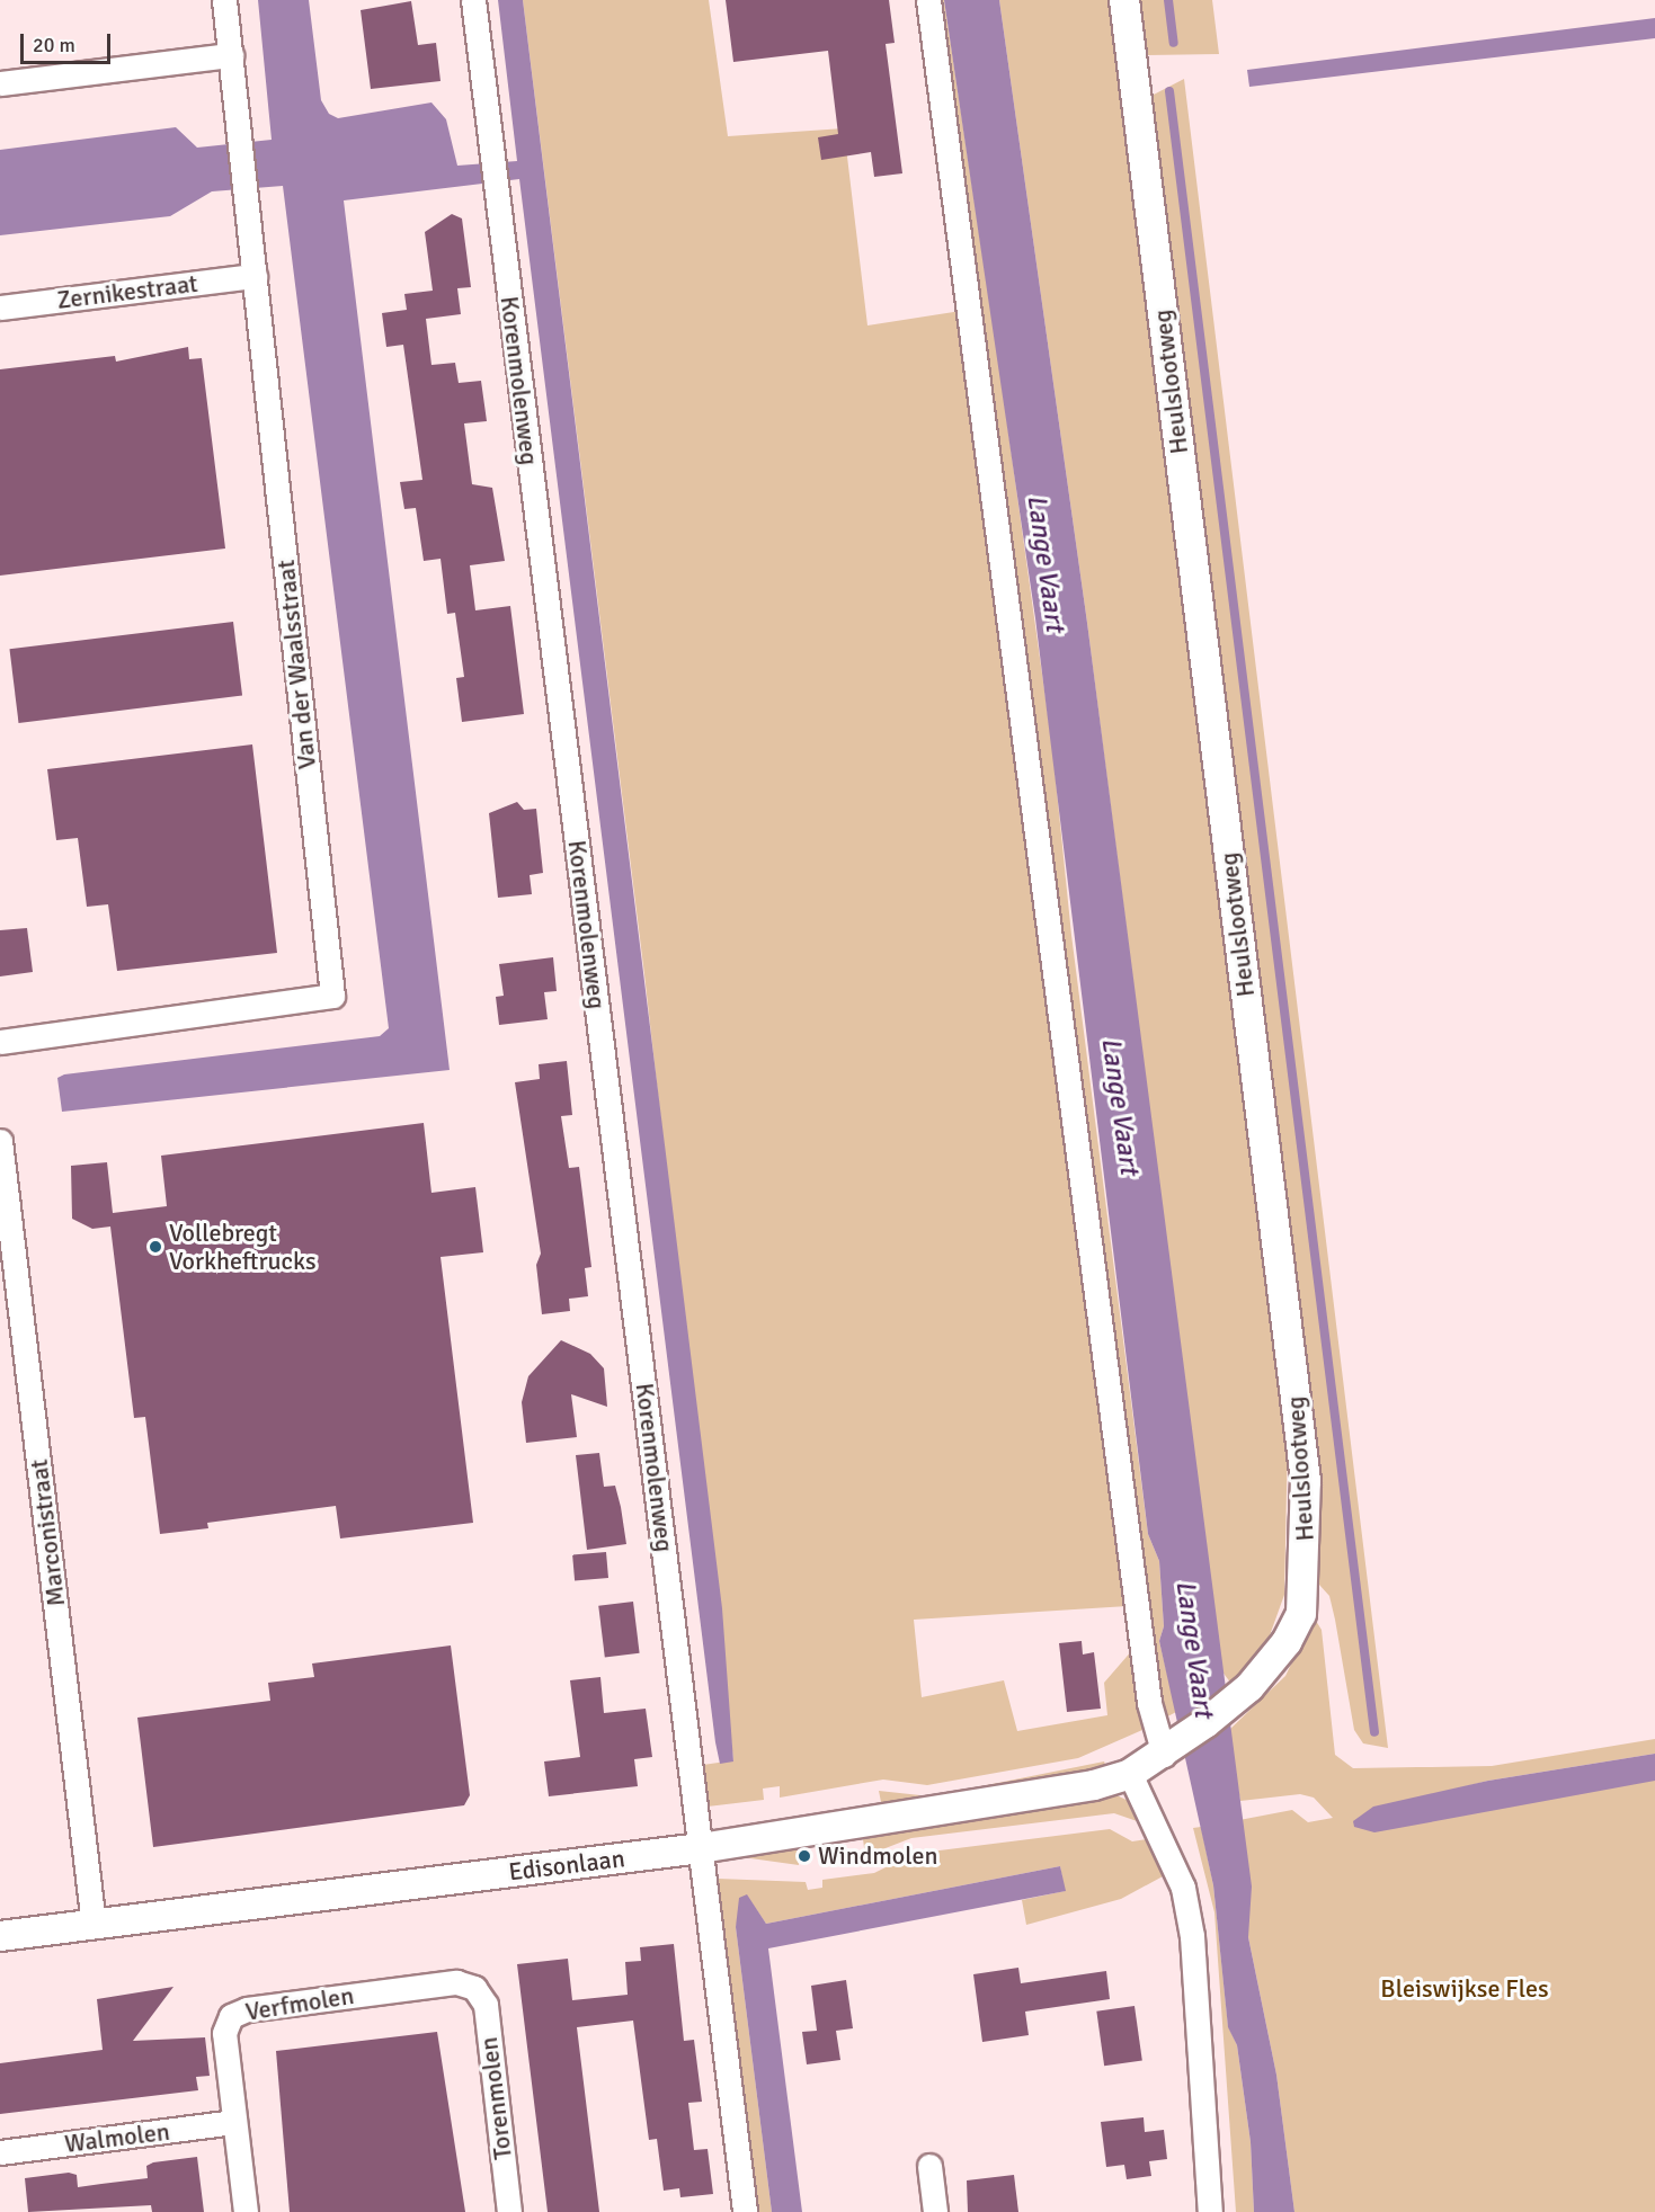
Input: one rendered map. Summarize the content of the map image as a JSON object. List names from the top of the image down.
{
  "streets": {
    "street": [
      "Zernikestraat",
      "Korenmolenweg",
      "Heulslootweg",
      "Van der Waalsstraat",
      "Marconistraat",
      "Edisonlaan",
      "Verfmolen",
      "Torenmolen",
      "Walmolen"
    ]
  },
  "crossings": [
    ["Zernikestraat", "Van der Waalsstraat"],
    ["Korenmolenweg", "Edisonlaan"],
    ["Heulslootweg", "Edisonlaan"],
    ["Marconistraat", "Edisonlaan"],
    ["Verfmolen", "Torenmolen"],
    ["Verfmolen", "Walmolen"]
  ],
  "water": ["Lange Vaart"],
  "parks": ["Bleiswijkse Fles"],
  "places": ["Vollebregt Vorkheftrucks", "Windmolen"],
  "scale_bar": "20 m"
}
